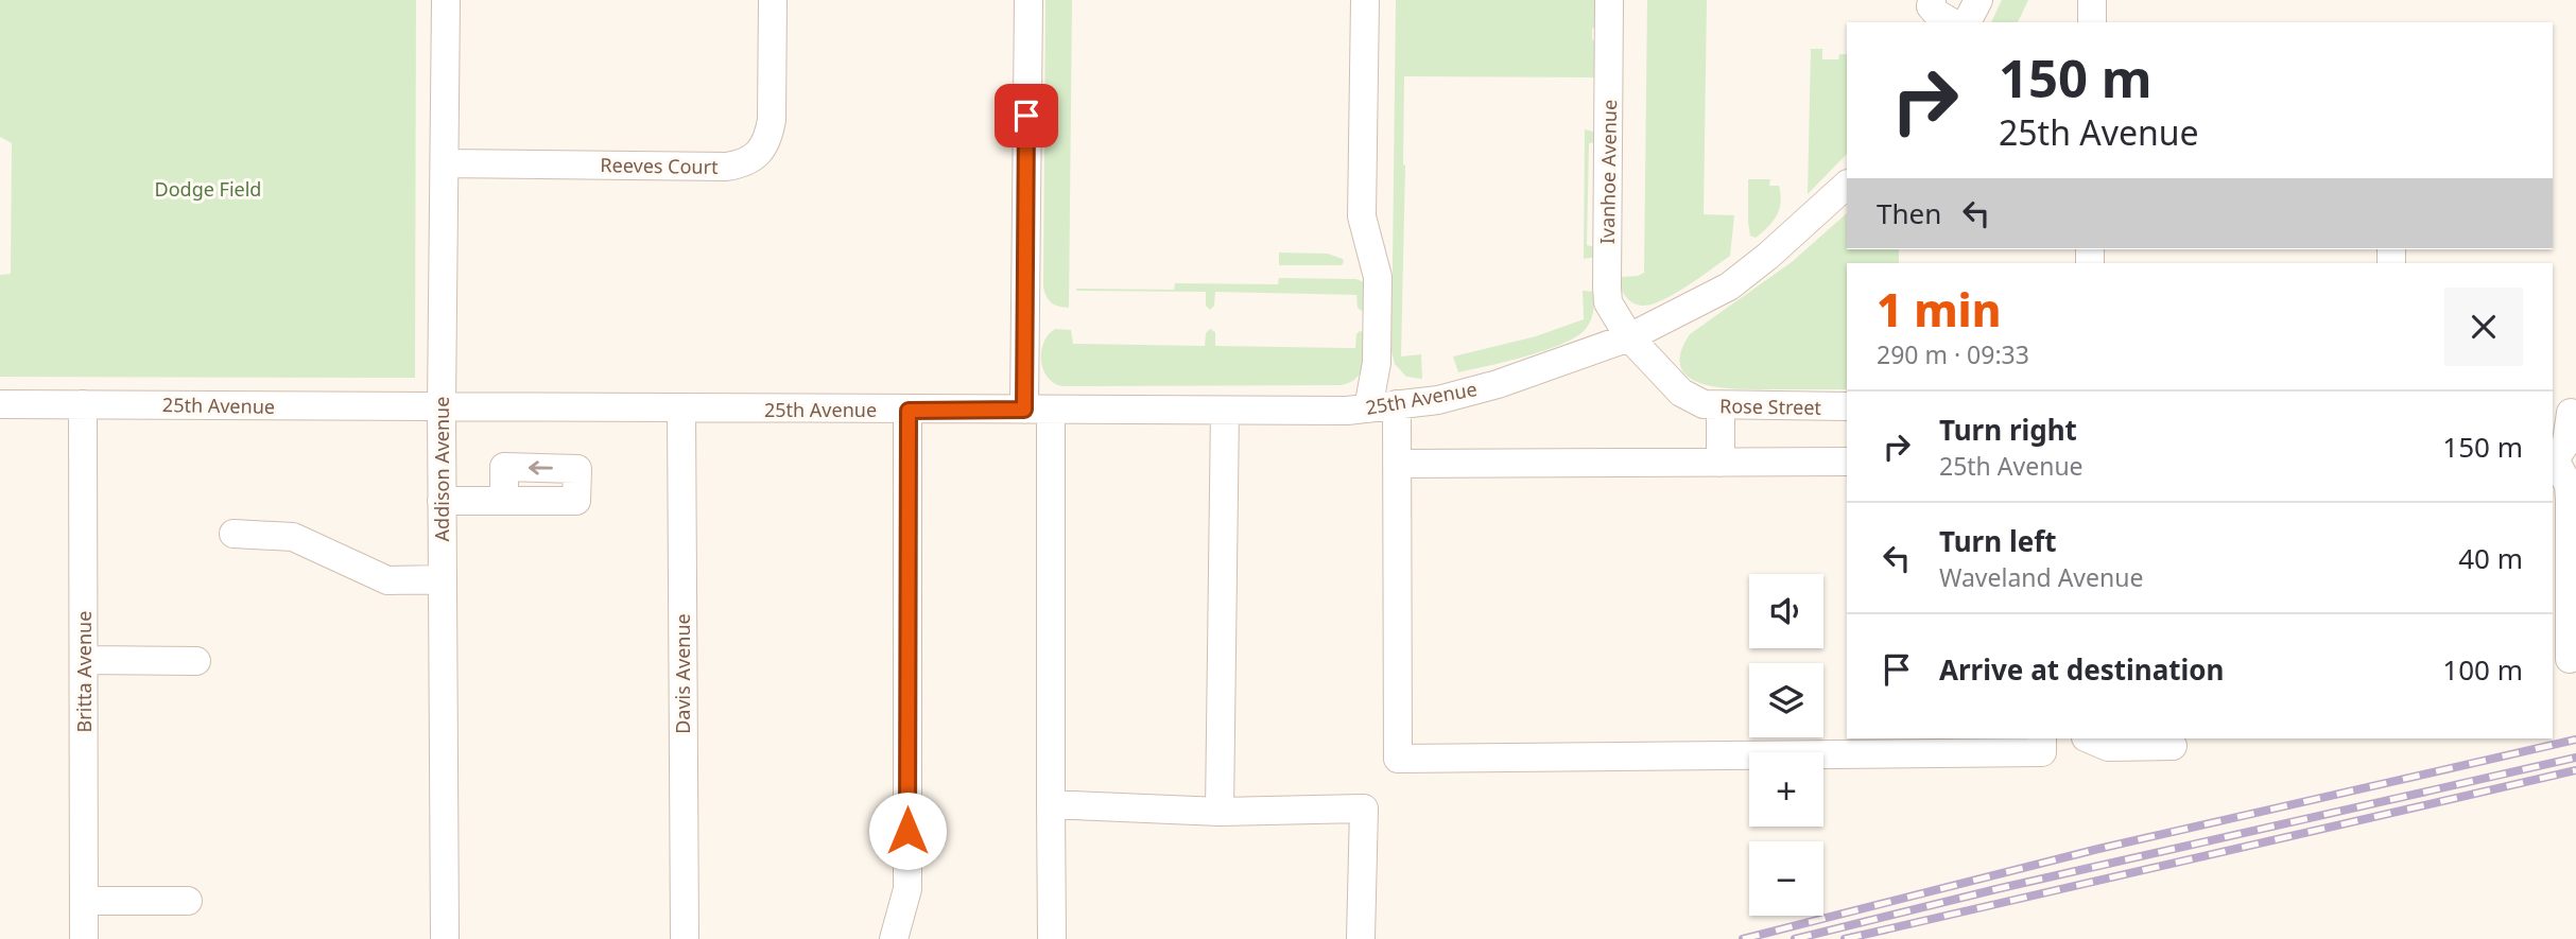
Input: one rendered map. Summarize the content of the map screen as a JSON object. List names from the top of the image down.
{
  "streets": {
    "street": [
      "Reeves Court",
      "Ivanhoe Avenue",
      "25th Avenue",
      "Rose Street",
      "Addison Avenue",
      "Britta Avenue",
      "Davis Avenue"
    ]
  },
  "crossings": [
    ["Reeves Court", "Addison Avenue"],
    ["Ivanhoe Avenue", "25th Avenue"],
    ["Ivanhoe Avenue", "Rose Street"],
    ["25th Avenue", "Rose Street"],
    ["25th Avenue", "Addison Avenue"],
    ["25th Avenue", "Britta Avenue"],
    ["25th Avenue", "Davis Avenue"]
  ],
  "parks": ["Dodge Field"],
  "page": {
    "turn": ["150 m", "25th Avenue"],
    "then": "Then",
    "heading": ["1 min", "290 m · 09:33"],
    "list": [
      {
        "name": "Turn right",
        "note": "25th Avenue",
        "value": "150 m"
      },
      {
        "name": "Turn left",
        "note": "Waveland Avenue",
        "value": "40 m"
      },
      {
        "name": "Arrive at destination",
        "value": "100 m"
      }
    ],
    "map_buttons": ["+", "−"]
  }
}
